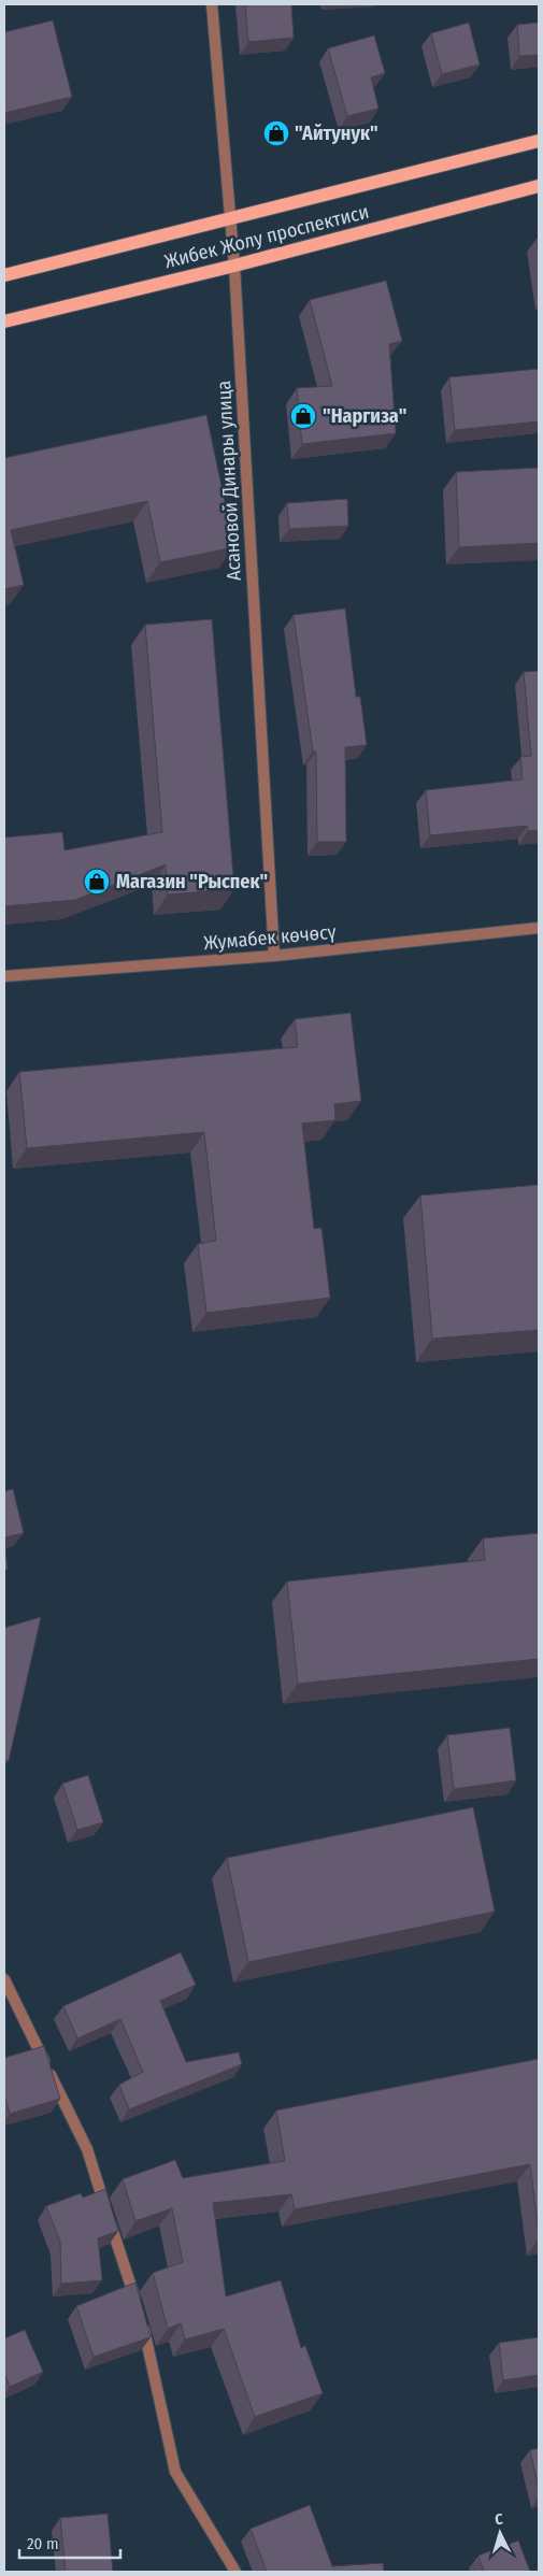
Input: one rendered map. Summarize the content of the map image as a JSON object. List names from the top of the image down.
{
  "streets": {
    "main road": ["Жибек Жолу проспектиси"],
    "street": ["Асановой Динары улица", "Жумабек көчөсү"]
  },
  "crossings": [
    ["Жибек Жолу проспектиси", "Асановой Динары улица"],
    ["Асановой Динары улица", "Жумабек көчөсү"]
  ],
  "places": {
    "shop": ["\"Айтунук\"", "\"Наргиза\"", "Магазин \"Рыспек\""]
  },
  "scale_bar": "20 m",
  "north": "top"
}
